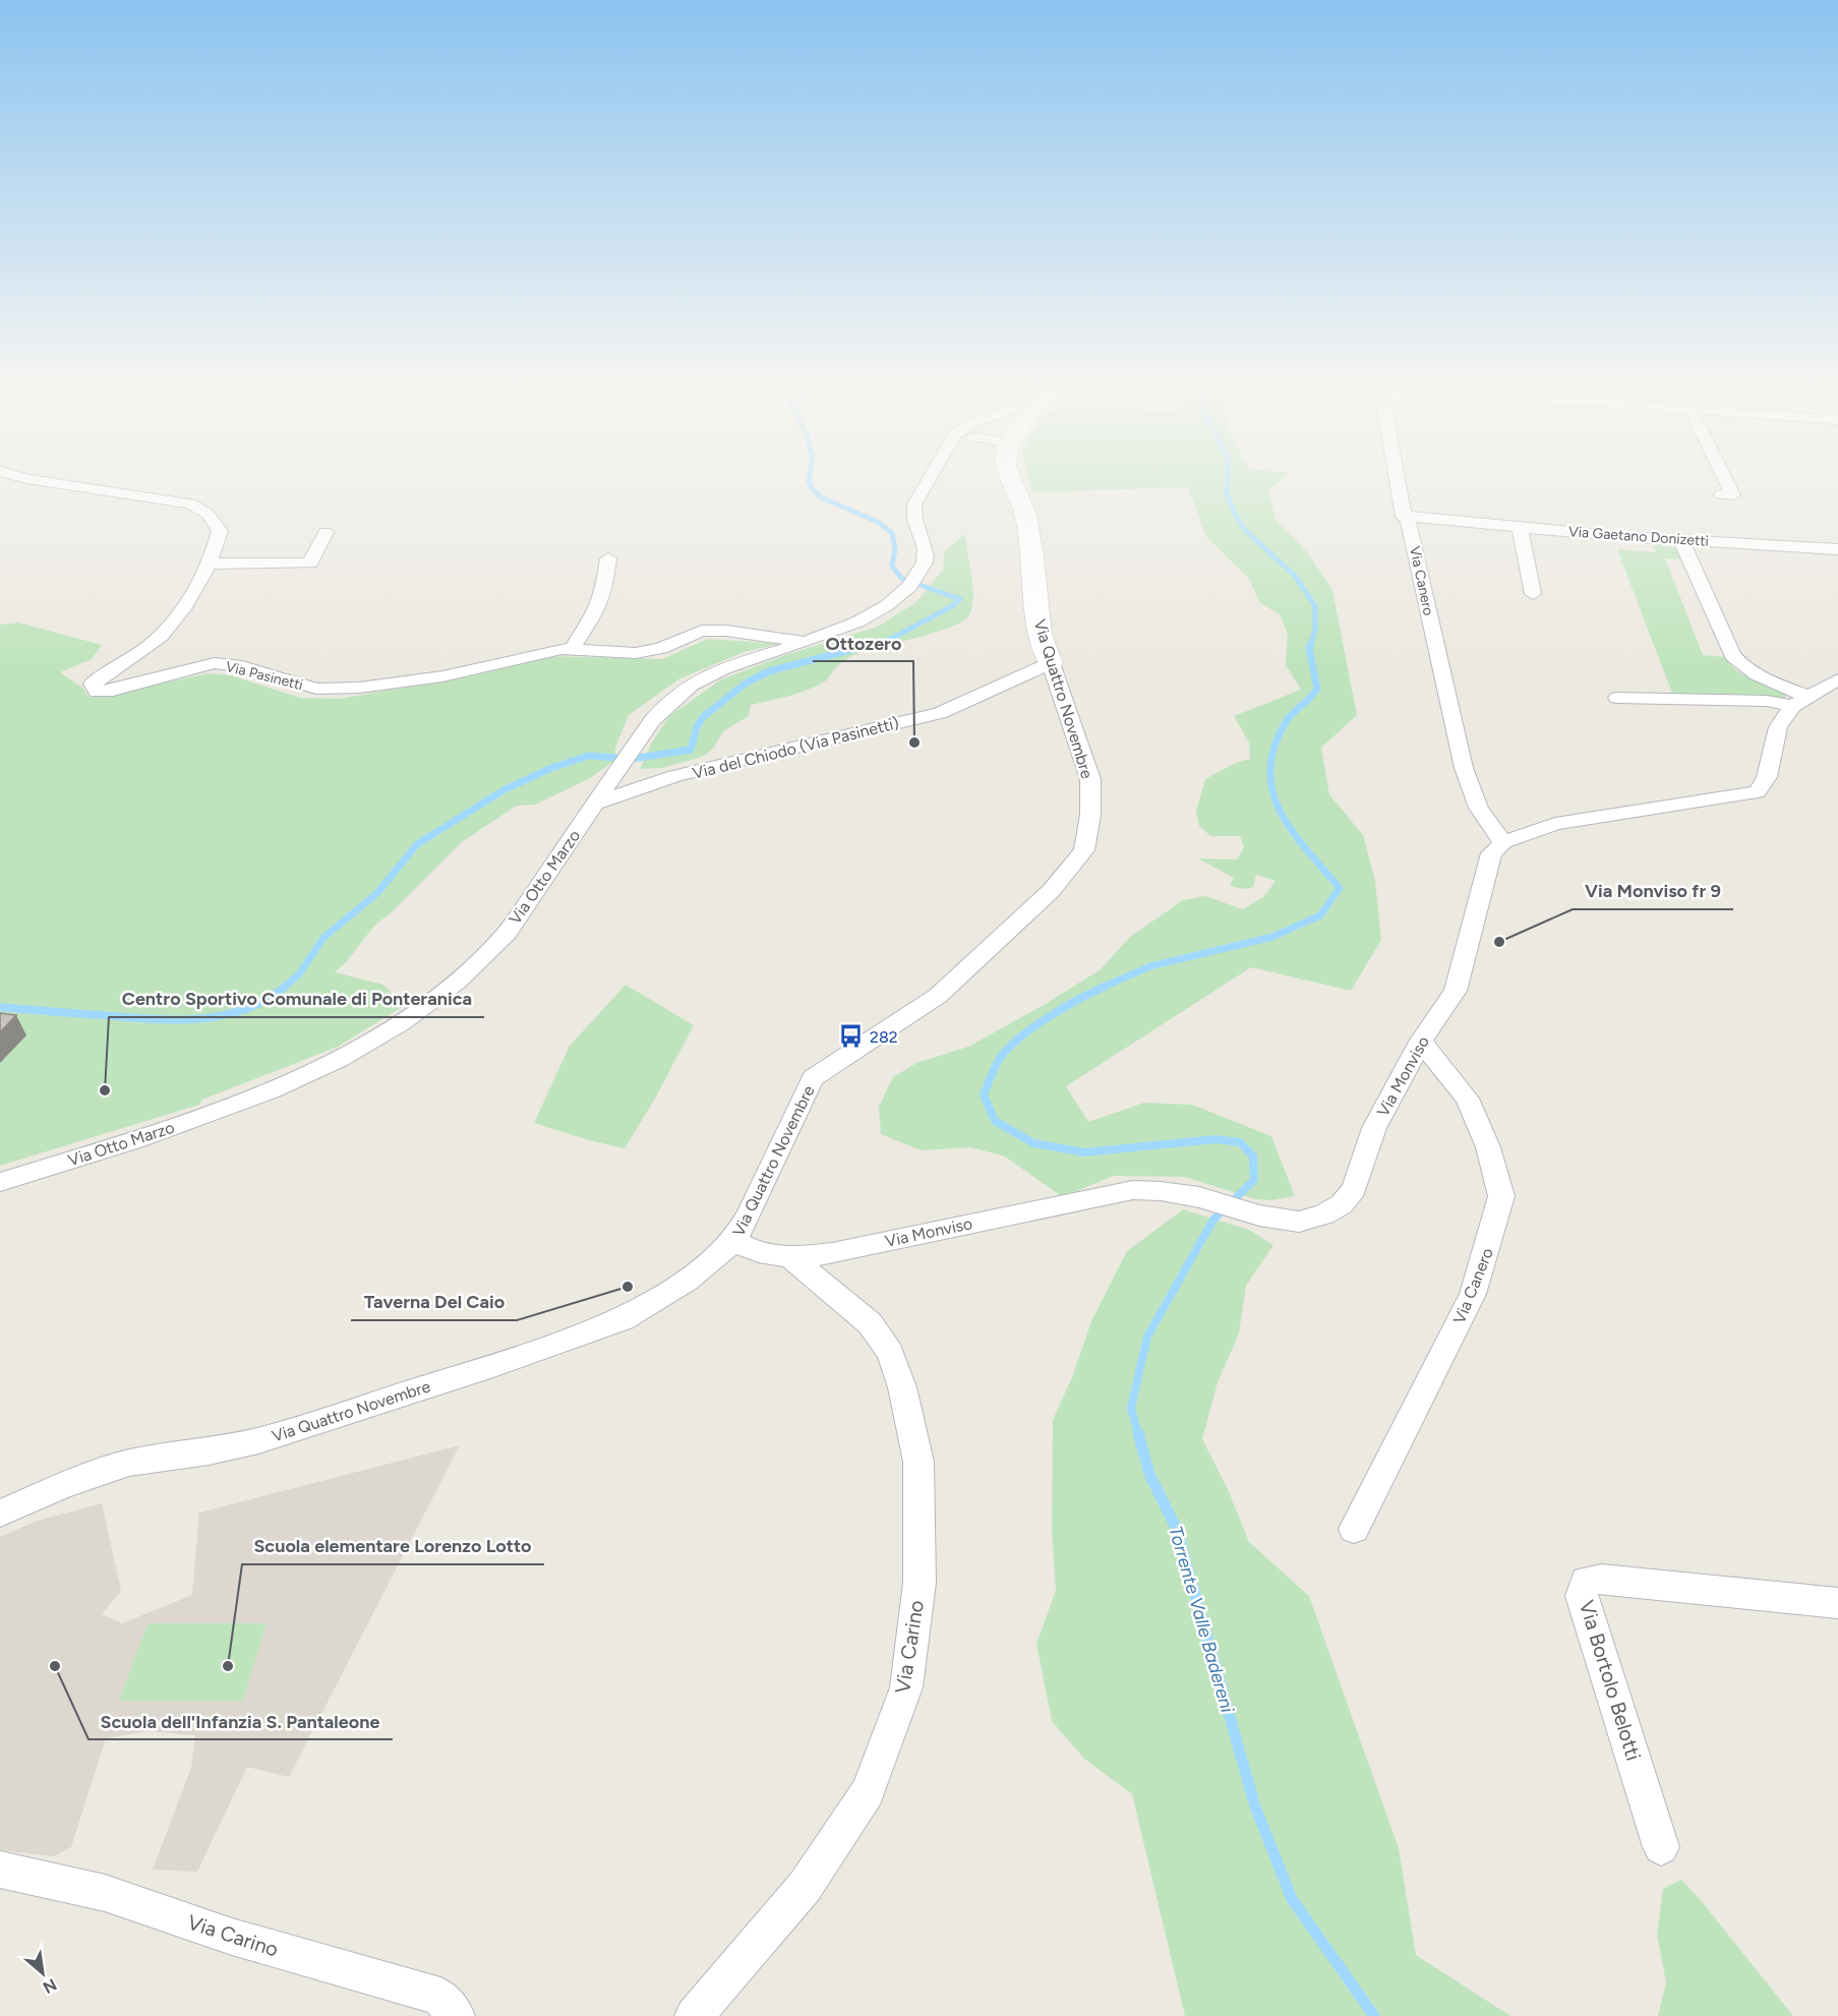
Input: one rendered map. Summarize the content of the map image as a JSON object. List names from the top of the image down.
{
  "streets": {
    "street": [
      "Via Gaetano Donizetti",
      "Via Canero",
      "Via Pasinetti",
      "Via Quattro Novembre",
      "Via del Chiodo (Via Pasinetti)",
      "Via Otto Marzo",
      "Via Monviso",
      "Via Carino",
      "Via Bortolo Belotti"
    ]
  },
  "crossings": [
    ["Via Gaetano Donizetti", "Via Canero"],
    ["Via Canero", "Via Monviso"],
    ["Via Pasinetti", "Via Otto Marzo"],
    ["Via Quattro Novembre", "Via del Chiodo (Via Pasinetti)"],
    ["Via Monviso", "Via Carino"]
  ],
  "water": ["Torrente Valle Badereni"],
  "places": {
    "other": [
      "Ottozero",
      "Via Monviso fr 9",
      "Centro Sportivo Comunale di Ponteranica",
      "Taverna Del Caio",
      "Scuola dell'Infanzia S. Pantaleone",
      "Scuola elementare Lorenzo Lotto"
    ],
    "bus stop": ["282"]
  },
  "north": "bottom right"
}
